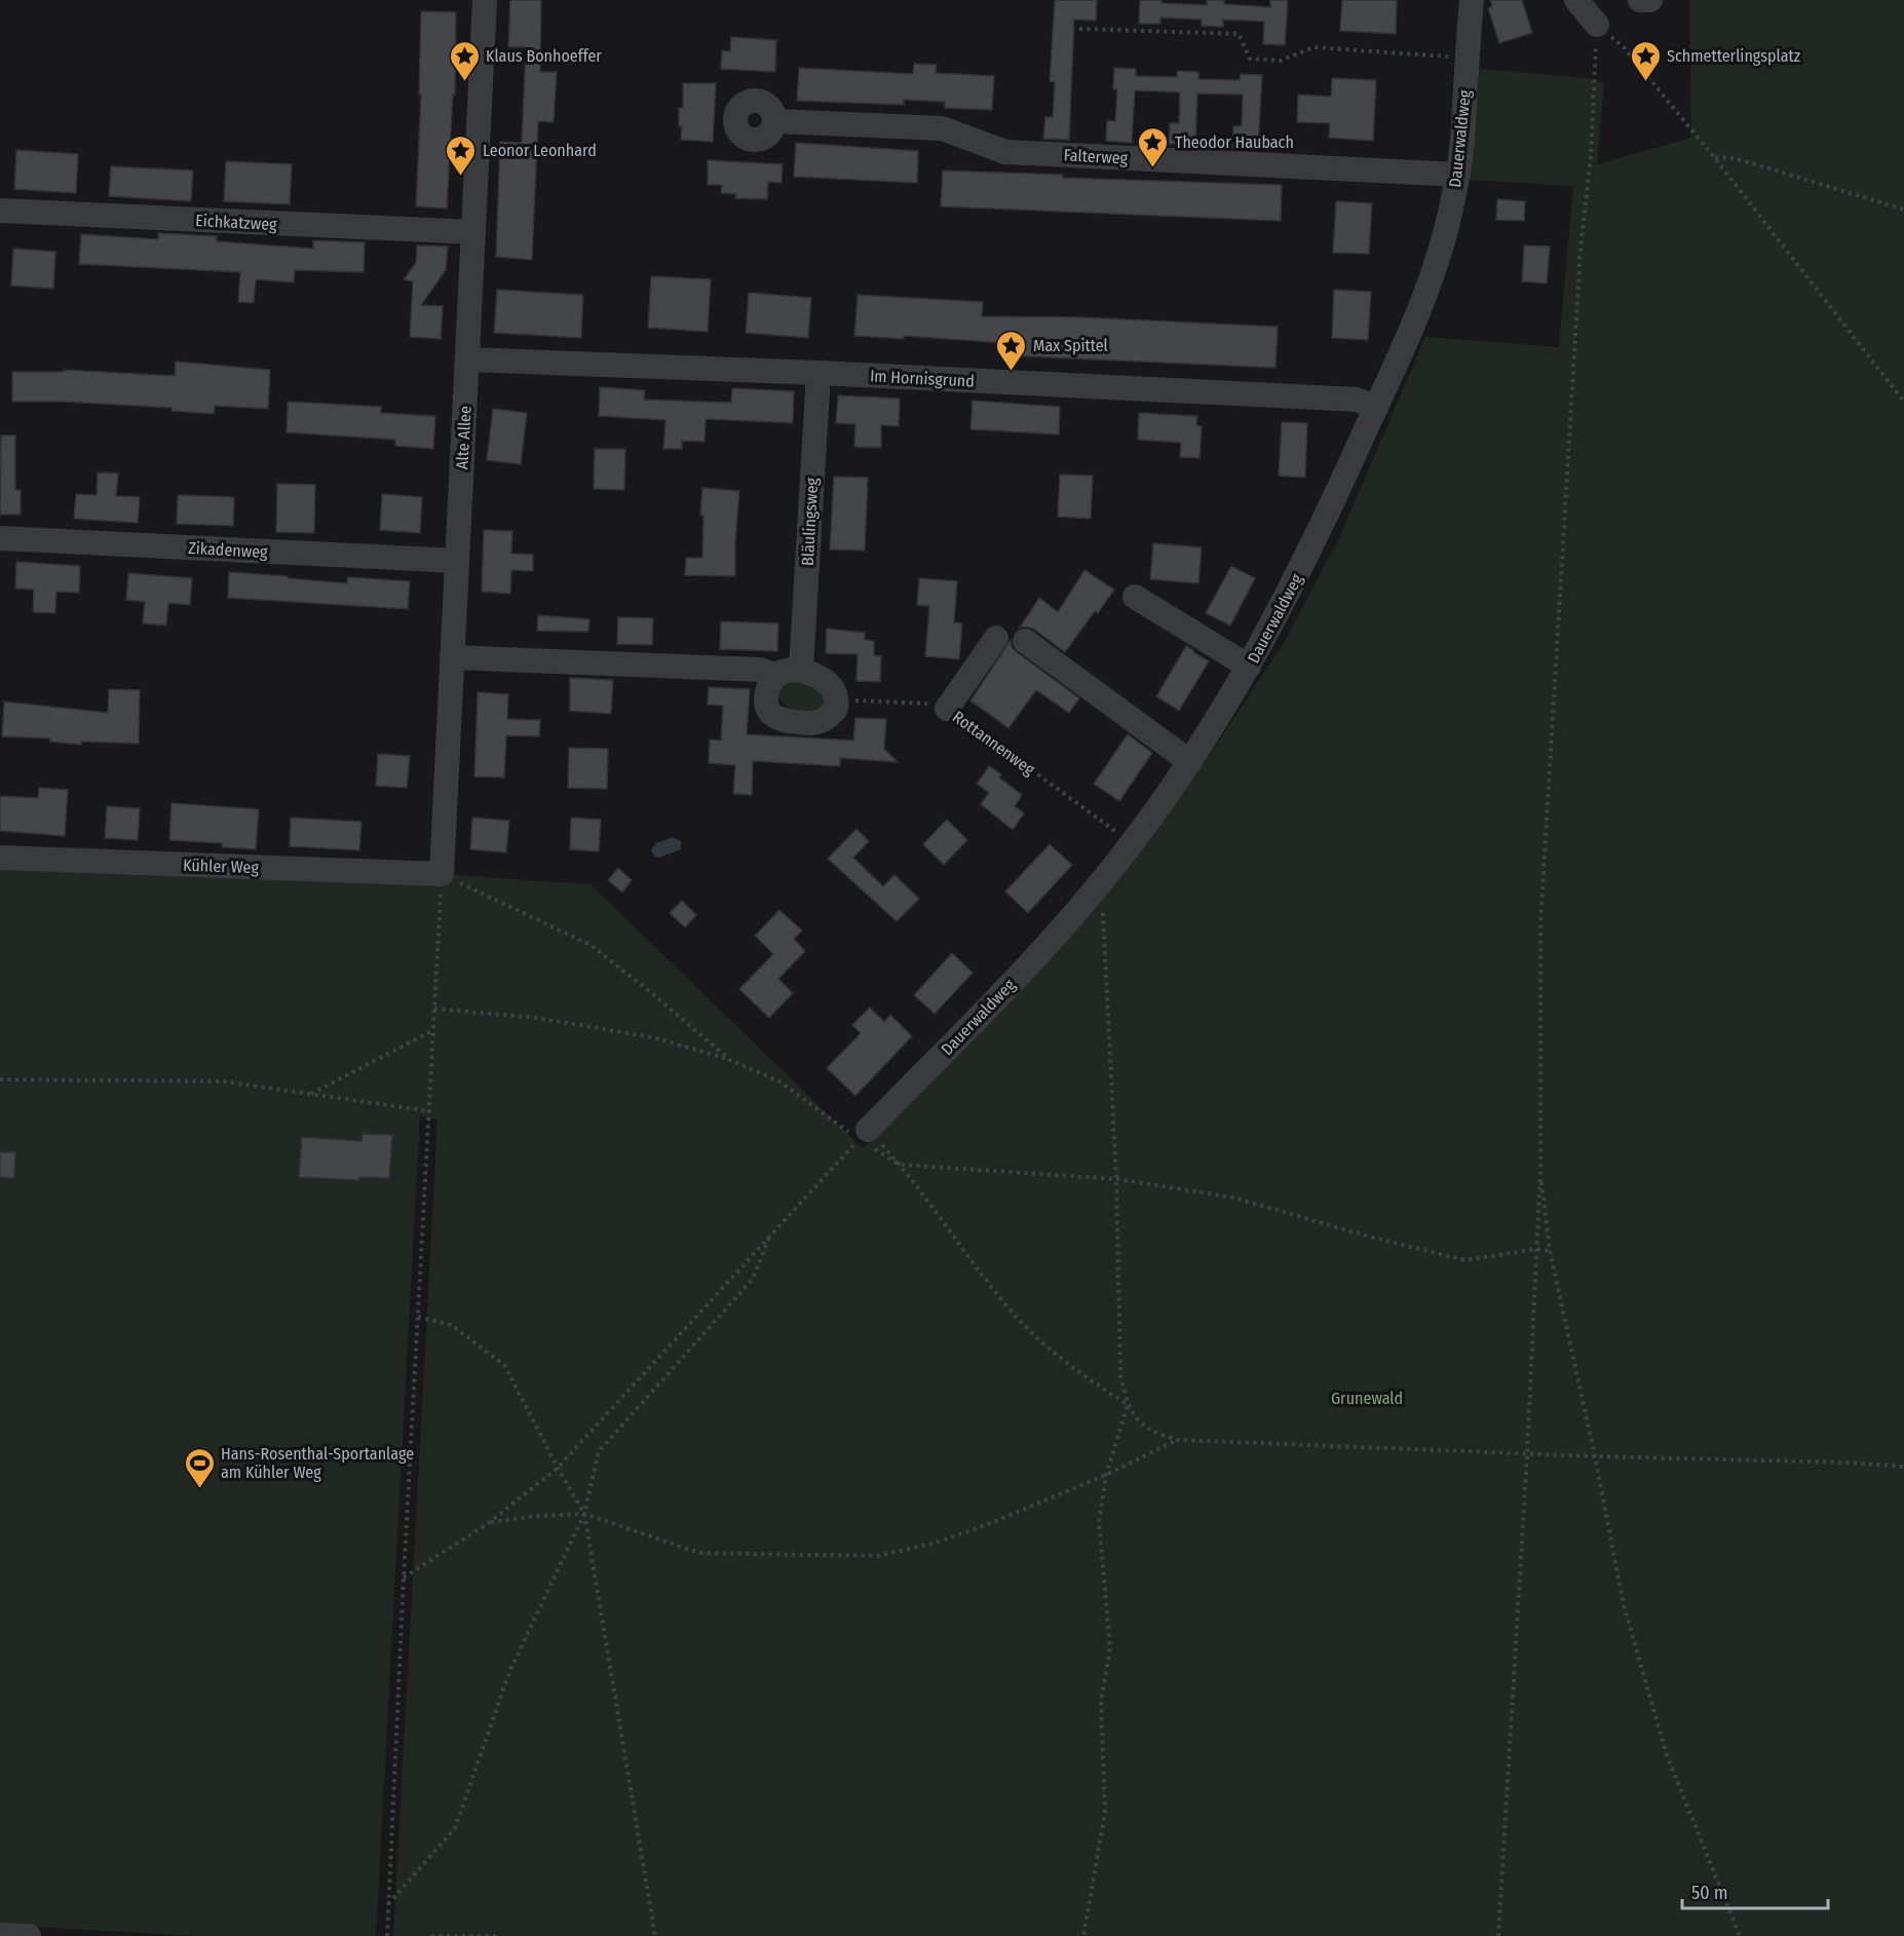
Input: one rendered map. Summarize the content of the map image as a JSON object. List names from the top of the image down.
{
  "streets": {
    "street": [
      "Dauerwaldweg",
      "Falterweg",
      "Eichkatzweg",
      "Im Hornisgrund",
      "Alte Allee",
      "Bläulingsweg",
      "Zikadenweg",
      "Kühler Weg"
    ],
    "path": ["Rottannenweg"]
  },
  "crossings": [
    ["Dauerwaldweg", "Falterweg"],
    ["Dauerwaldweg", "Im Hornisgrund"],
    ["Dauerwaldweg", "Rottannenweg"],
    ["Eichkatzweg", "Alte Allee"],
    ["Im Hornisgrund", "Alte Allee"],
    ["Im Hornisgrund", "Bläulingsweg"],
    ["Alte Allee", "Zikadenweg"],
    ["Alte Allee", "Kühler Weg"],
    ["Bläulingsweg", "Rottannenweg"]
  ],
  "parks": ["Grunewald"],
  "places": {
    "place": [
      "Klaus Bonhoeffer",
      "Schmetterlingsplatz",
      "Theodor Haubach",
      "Leonor Leonhard",
      "Max Spittel"
    ],
    "sports": ["Hans-Rosenthal-Sportanlage am Kühler Weg"]
  },
  "scale_bar": "50 m"
}
